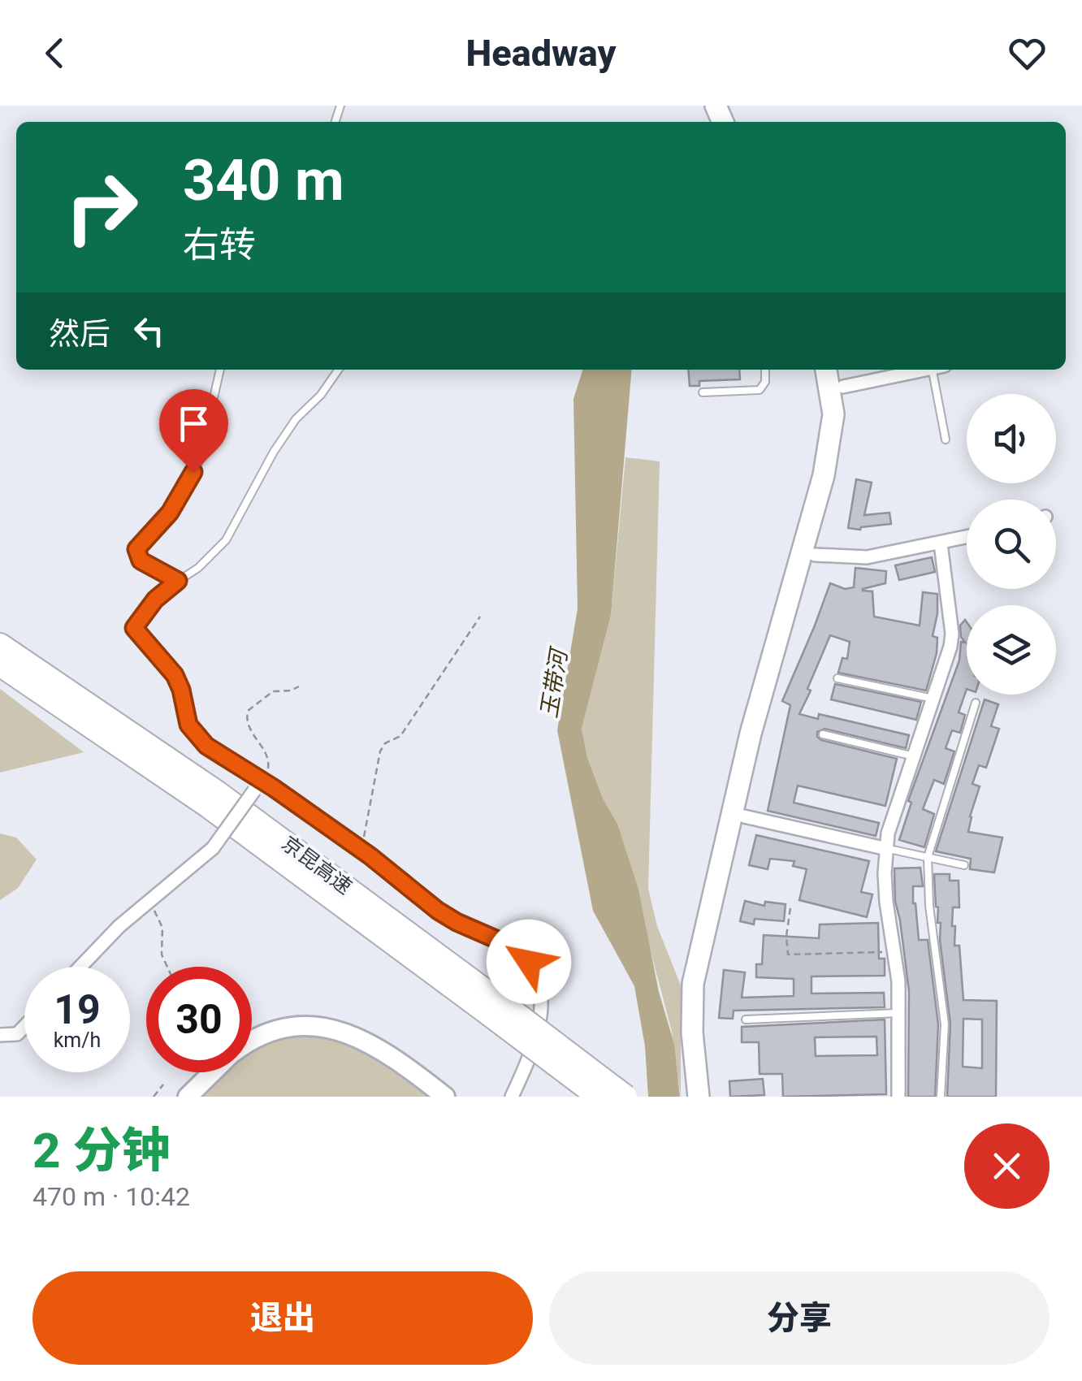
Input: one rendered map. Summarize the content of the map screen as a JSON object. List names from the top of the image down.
{
  "streets": {
    "highway": ["京昆高速"]
  },
  "water": ["玉带河"],
  "page": {
    "header": "Headway",
    "turn": ["340 m", "右转"],
    "then": "然后",
    "speed": "19 km/h",
    "limit": "30",
    "heading": ["2 分钟", "470 m · 10:42"],
    "buttons": ["退出", "分享"]
  }
}
